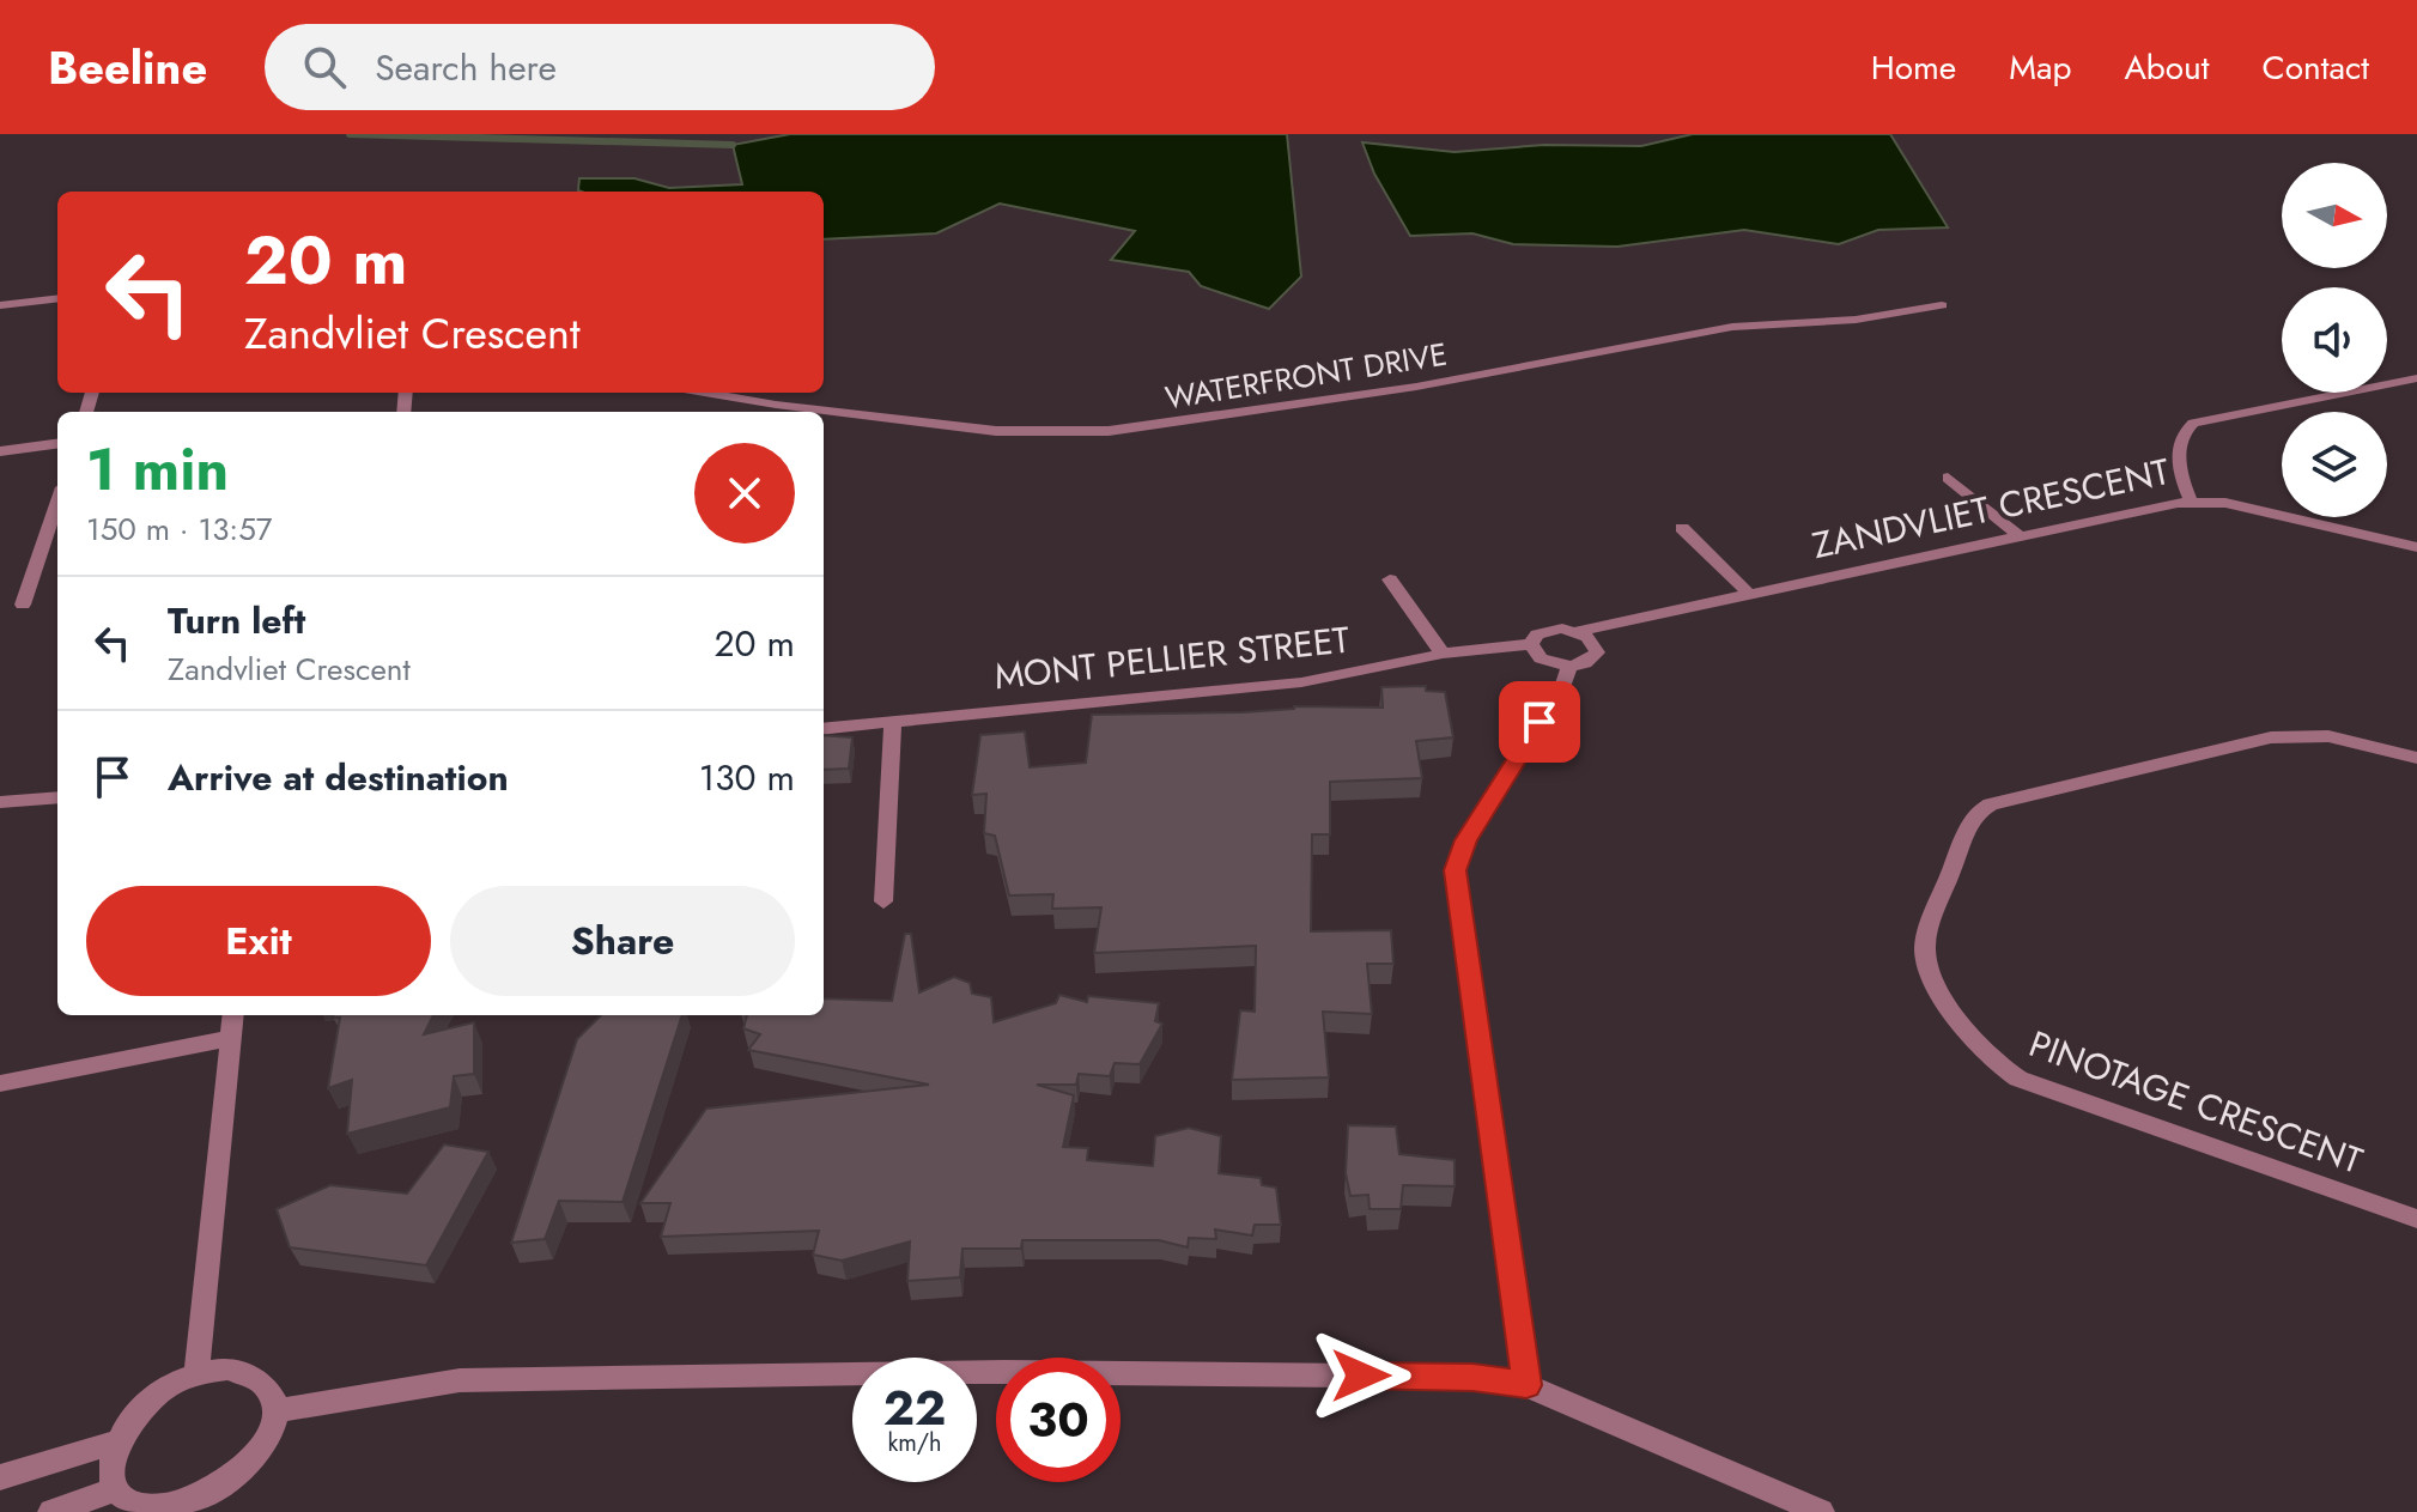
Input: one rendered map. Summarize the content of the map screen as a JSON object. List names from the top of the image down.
{
  "streets": {
    "street": [
      "WATERFRONT DRIVE",
      "ZANDVLIET CRESCENT",
      "MONT PELLIER STREET",
      "PINOTAGE CRESCENT"
    ]
  },
  "crossings": [
    ["ZANDVLIET CRESCENT", "MONT PELLIER STREET"]
  ],
  "north": "right",
  "page": {
    "header": "Beeline",
    "search": "Search here",
    "nav": [
      "Home",
      "Map",
      "About",
      "Contact"
    ],
    "turn": ["20 m", "Zandvliet Crescent"],
    "heading": ["1 min", "150 m · 13:57"],
    "list": [
      {
        "name": "Turn left",
        "note": "Zandvliet Crescent",
        "value": "20 m"
      },
      {
        "name": "Arrive at destination",
        "value": "130 m"
      }
    ],
    "buttons": ["Exit", "Share"],
    "speed": "22 km/h",
    "limit": "30"
  }
}
